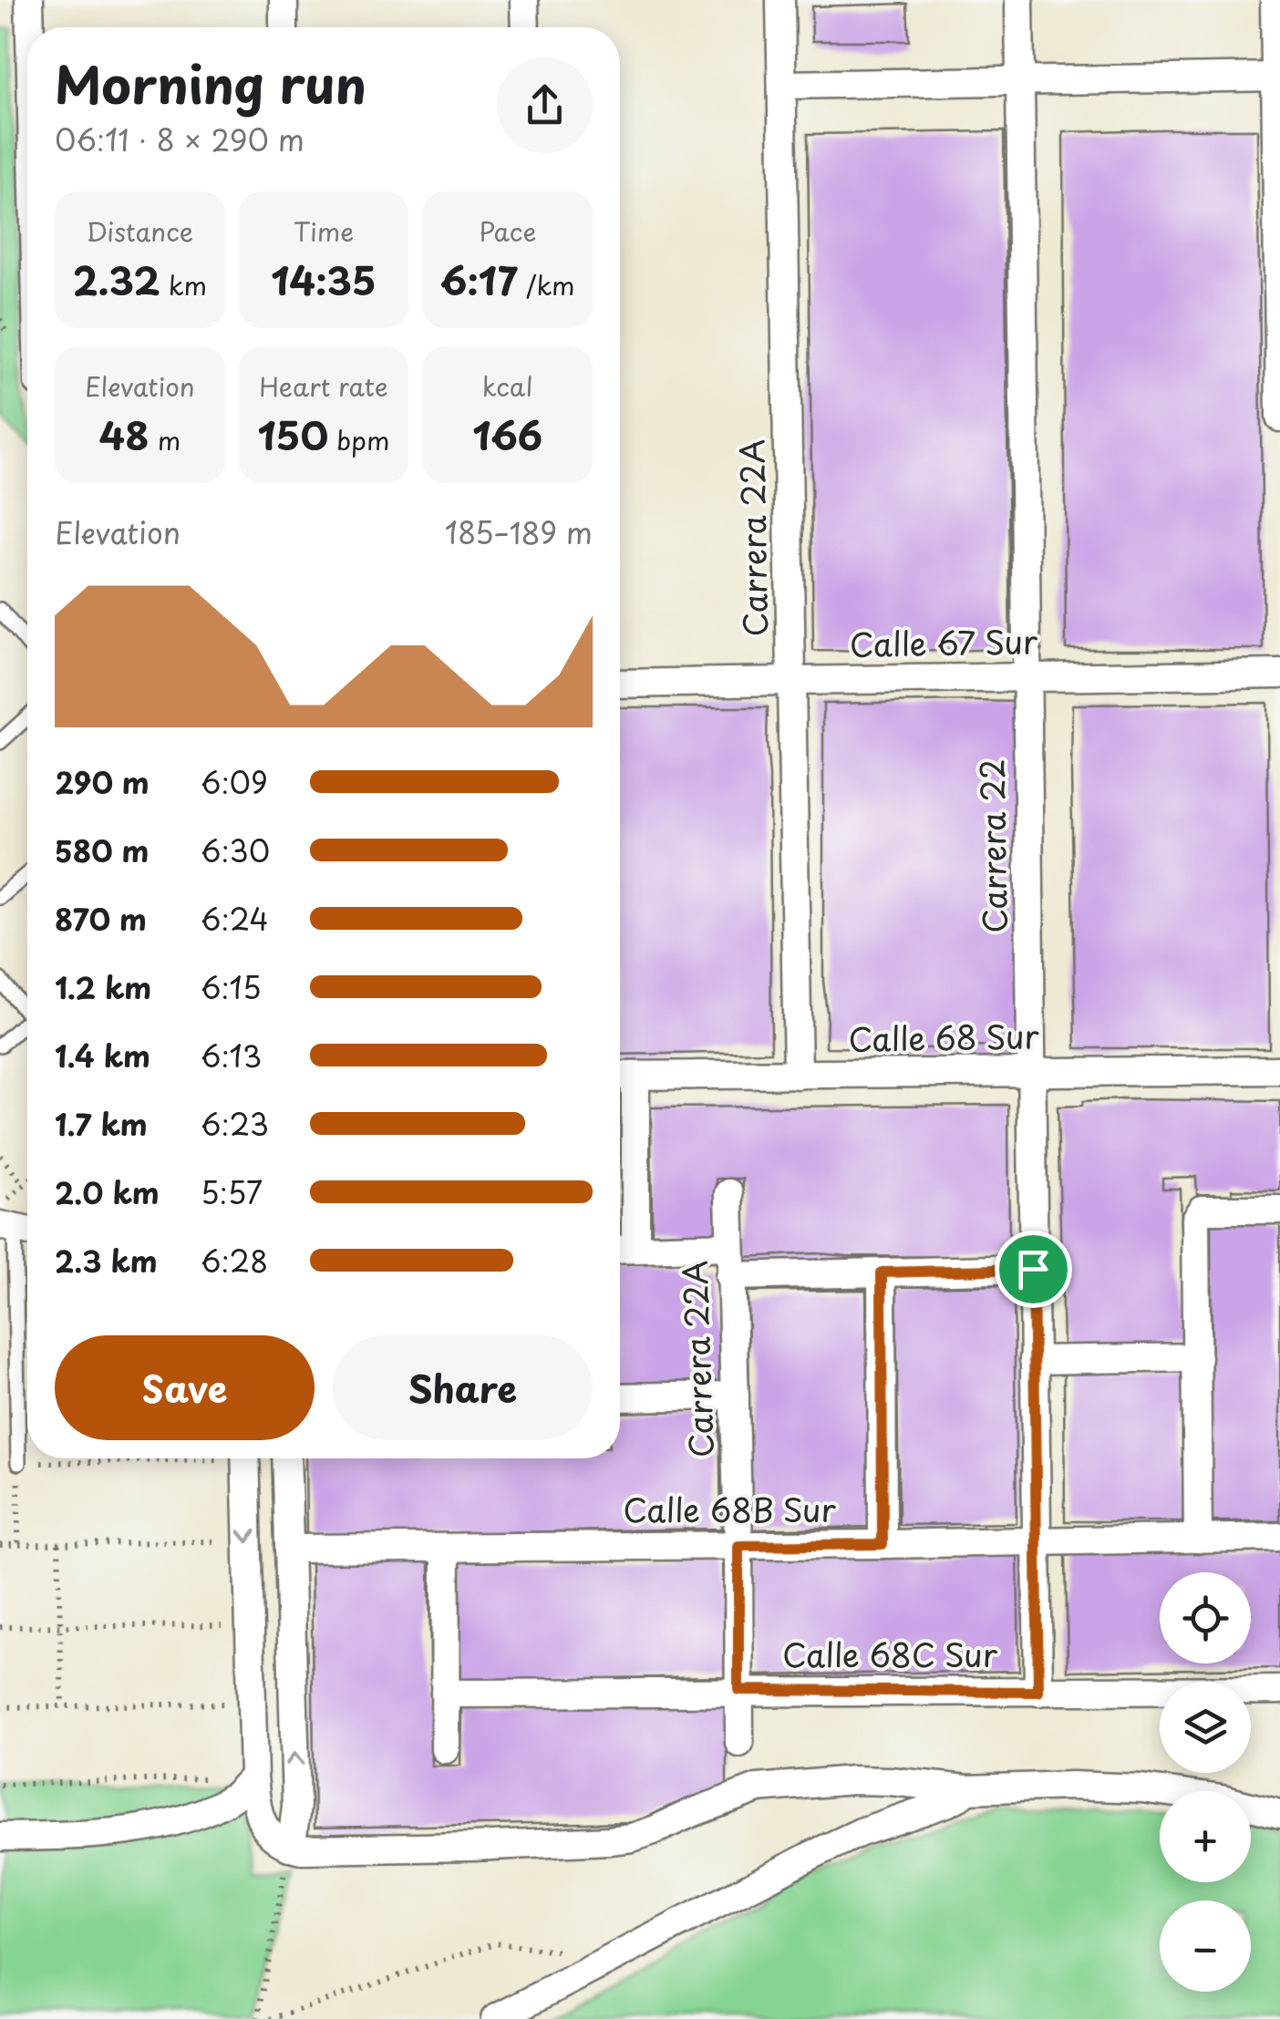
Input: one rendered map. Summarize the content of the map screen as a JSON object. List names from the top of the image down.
{
  "streets": {
    "street": [
      "Carrera 22A",
      "Calle 67 Sur",
      "Carrera 22",
      "Calle 68 Sur",
      "Calle 68B Sur",
      "Calle 68C Sur"
    ]
  },
  "crossings": [
    ["Carrera 22A", "Calle 67 Sur"],
    ["Carrera 22A", "Calle 68 Sur"],
    ["Carrera 22A", "Calle 68B Sur"],
    ["Carrera 22A", "Calle 68C Sur"],
    ["Calle 67 Sur", "Carrera 22"],
    ["Carrera 22", "Calle 68 Sur"],
    ["Carrera 22", "Calle 68B Sur"],
    ["Carrera 22", "Calle 68C Sur"]
  ],
  "page": {
    "heading": ["Morning run", "06:11 · 8 × 290 m"],
    "stats": [
      ["Distance", "2.32 km"],
      ["Time", "14:35"],
      ["Pace", "6:17 /km"],
      ["Elevation", "48 m"],
      ["Heart rate", "150 bpm"],
      ["kcal", "166"]
    ],
    "chart": ["Elevation", "185–189 m"],
    "list": [
      {
        "name": "290 m",
        "note": "6:09"
      },
      {
        "name": "580 m",
        "note": "6:30"
      },
      {
        "name": "870 m",
        "note": "6:24"
      },
      {
        "name": "1.2 km",
        "note": "6:15"
      },
      {
        "name": "1.4 km",
        "note": "6:13"
      },
      {
        "name": "1.7 km",
        "note": "6:23"
      },
      {
        "name": "2.0 km",
        "note": "5:57"
      },
      {
        "name": "2.3 km",
        "note": "6:28"
      }
    ],
    "buttons": ["Save", "Share"],
    "map_buttons": ["+", "−"]
  }
}
